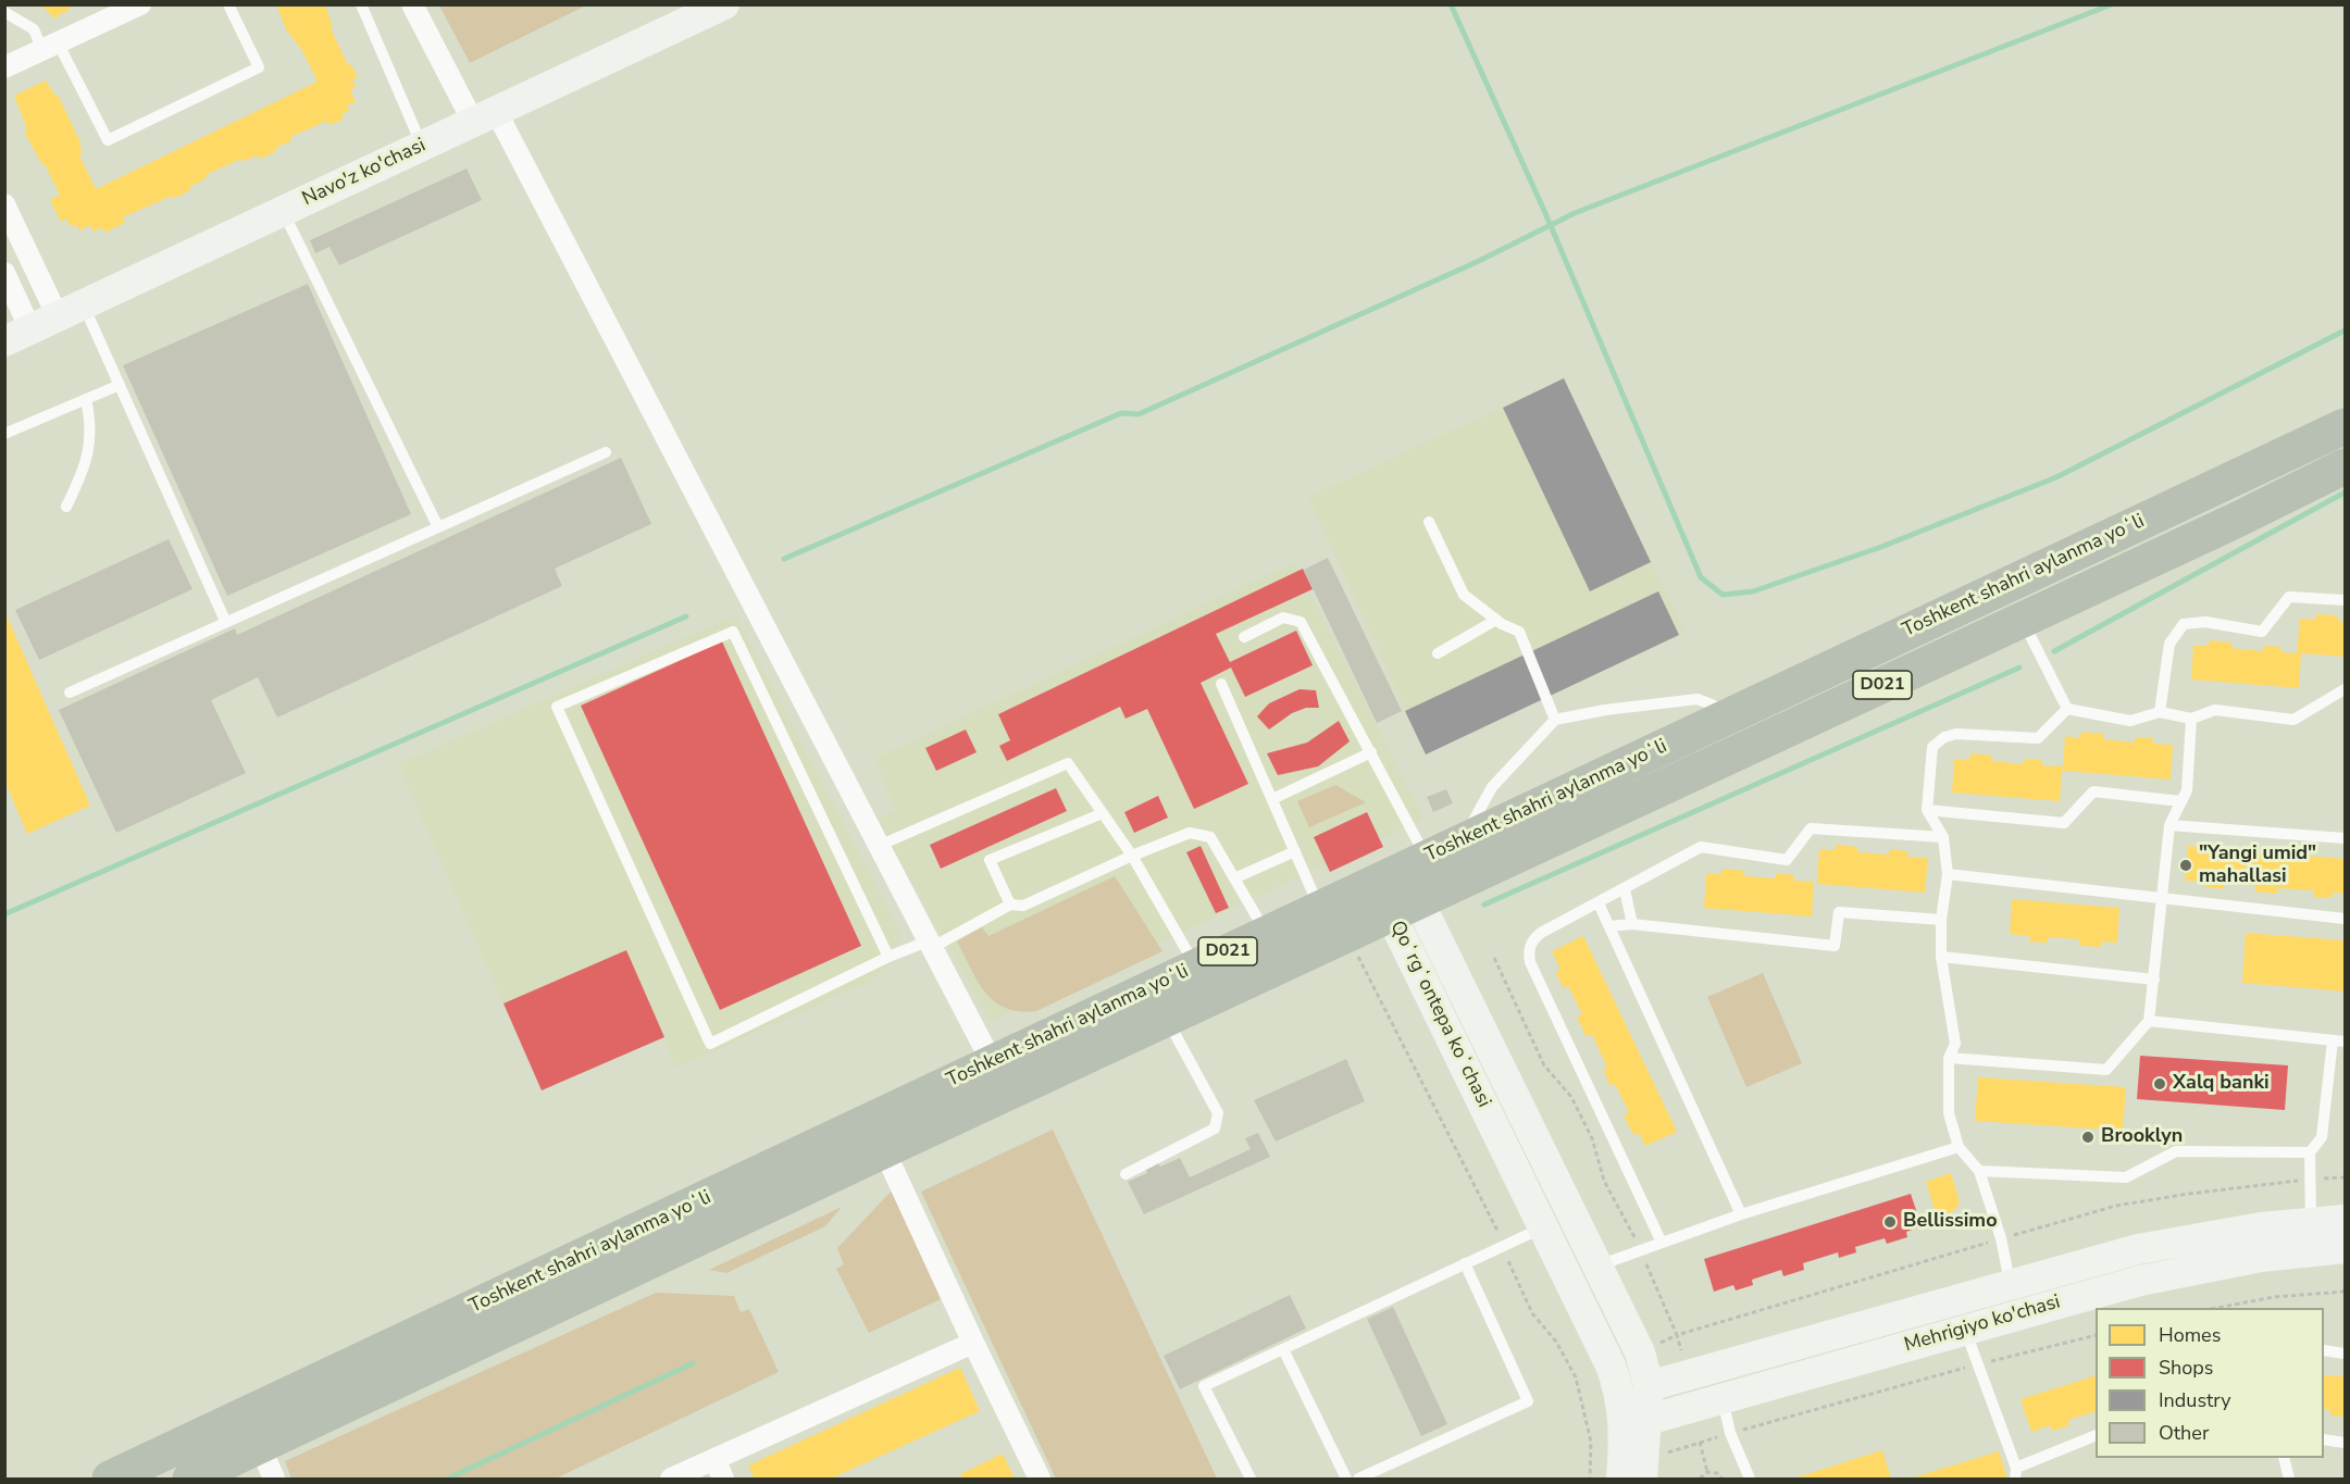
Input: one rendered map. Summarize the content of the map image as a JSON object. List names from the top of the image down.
{
  "streets": {
    "highway": ["Toshkent shahri aylanma yoʻli", "D021"],
    "main road": ["Navo'z ko'chasi", "Qoʻrgʻontepa koʻchasi", "Mehrigiyo ko'chasi"]
  },
  "crossings": [
    ["Toshkent shahri aylanma yoʻli", "Qoʻrgʻontepa koʻchasi"],
    ["Qoʻrgʻontepa koʻchasi", "Mehrigiyo ko'chasi"]
  ],
  "places": [
    "\"Yangi umid\" mahallasi",
    "Xalq banki",
    "Brooklyn",
    "Bellissimo"
  ],
  "legend": [
    "Homes",
    "Shops",
    "Industry",
    "Other"
  ]
}
